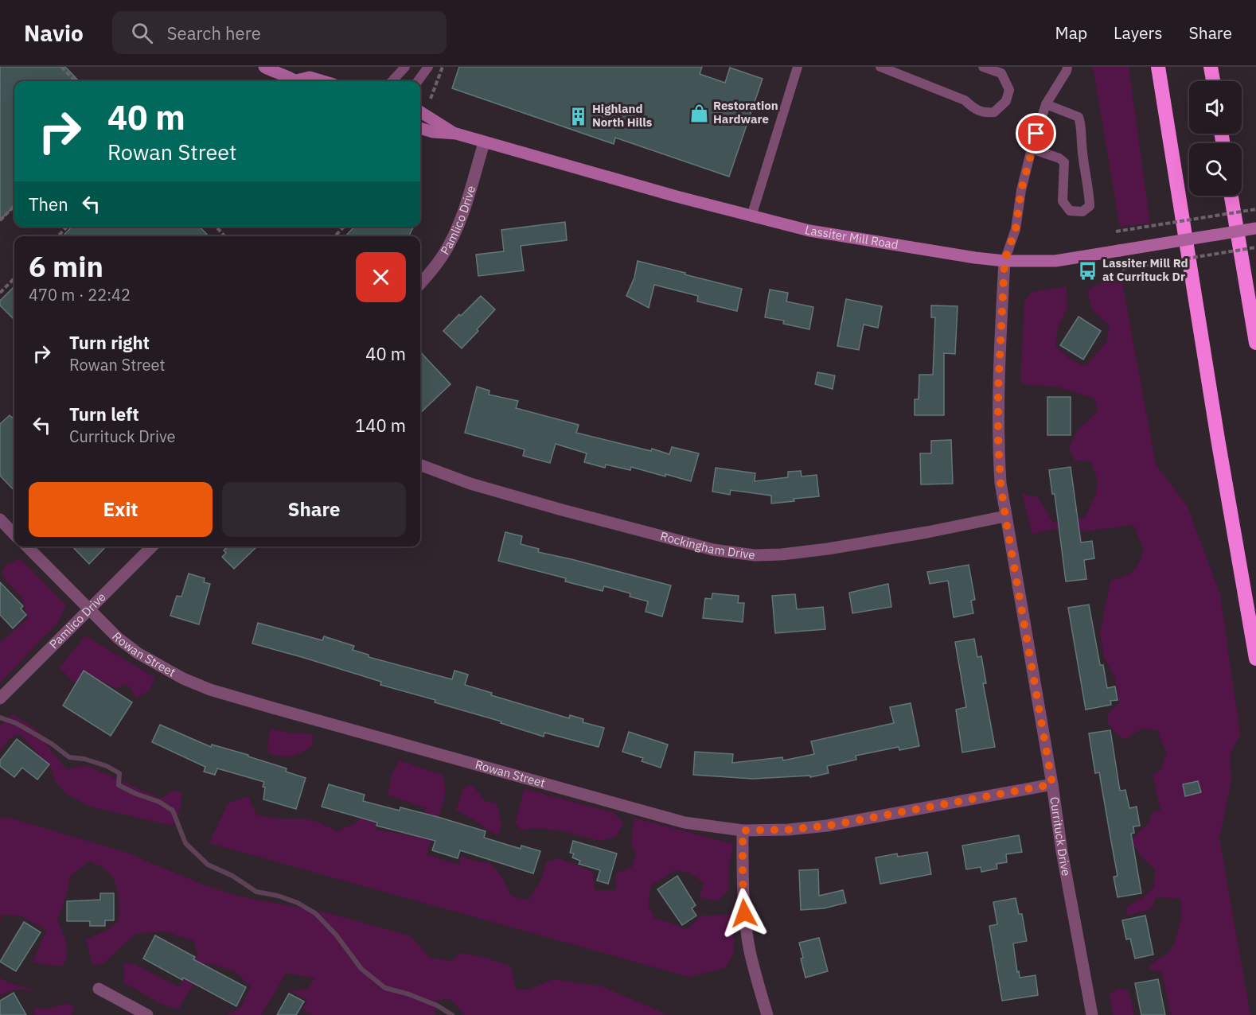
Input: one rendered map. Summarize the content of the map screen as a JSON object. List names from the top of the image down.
{
  "streets": {
    "main road": ["Lassiter Mill Road"],
    "street": [
      "Pamlico Drive",
      "Rockingham Drive",
      "Rowan Street",
      "Currituck Drive"
    ]
  },
  "crossings": [
    ["Pamlico Drive", "Lassiter Mill Road"],
    ["Pamlico Drive", "Rowan Street"],
    ["Lassiter Mill Road", "Currituck Drive"],
    ["Rockingham Drive", "Currituck Drive"],
    ["Rowan Street", "Currituck Drive"]
  ],
  "places": {
    "shop": ["Restoration Hardware"],
    "building": ["Highland North Hills"],
    "bus stop": ["Lassiter Mill Rd at Currituck Dr"]
  },
  "page": {
    "header": "Navio",
    "search": "Search here",
    "nav": ["Map", "Layers", "Share"],
    "turn": ["40 m", "Rowan Street"],
    "then": "Then",
    "heading": ["6 min", "470 m · 22:42"],
    "list": [
      {
        "name": "Turn right",
        "note": "Rowan Street",
        "value": "40 m"
      },
      {
        "name": "Turn left",
        "note": "Currituck Drive",
        "value": "140 m"
      }
    ],
    "buttons": ["Exit", "Share"]
  }
}
